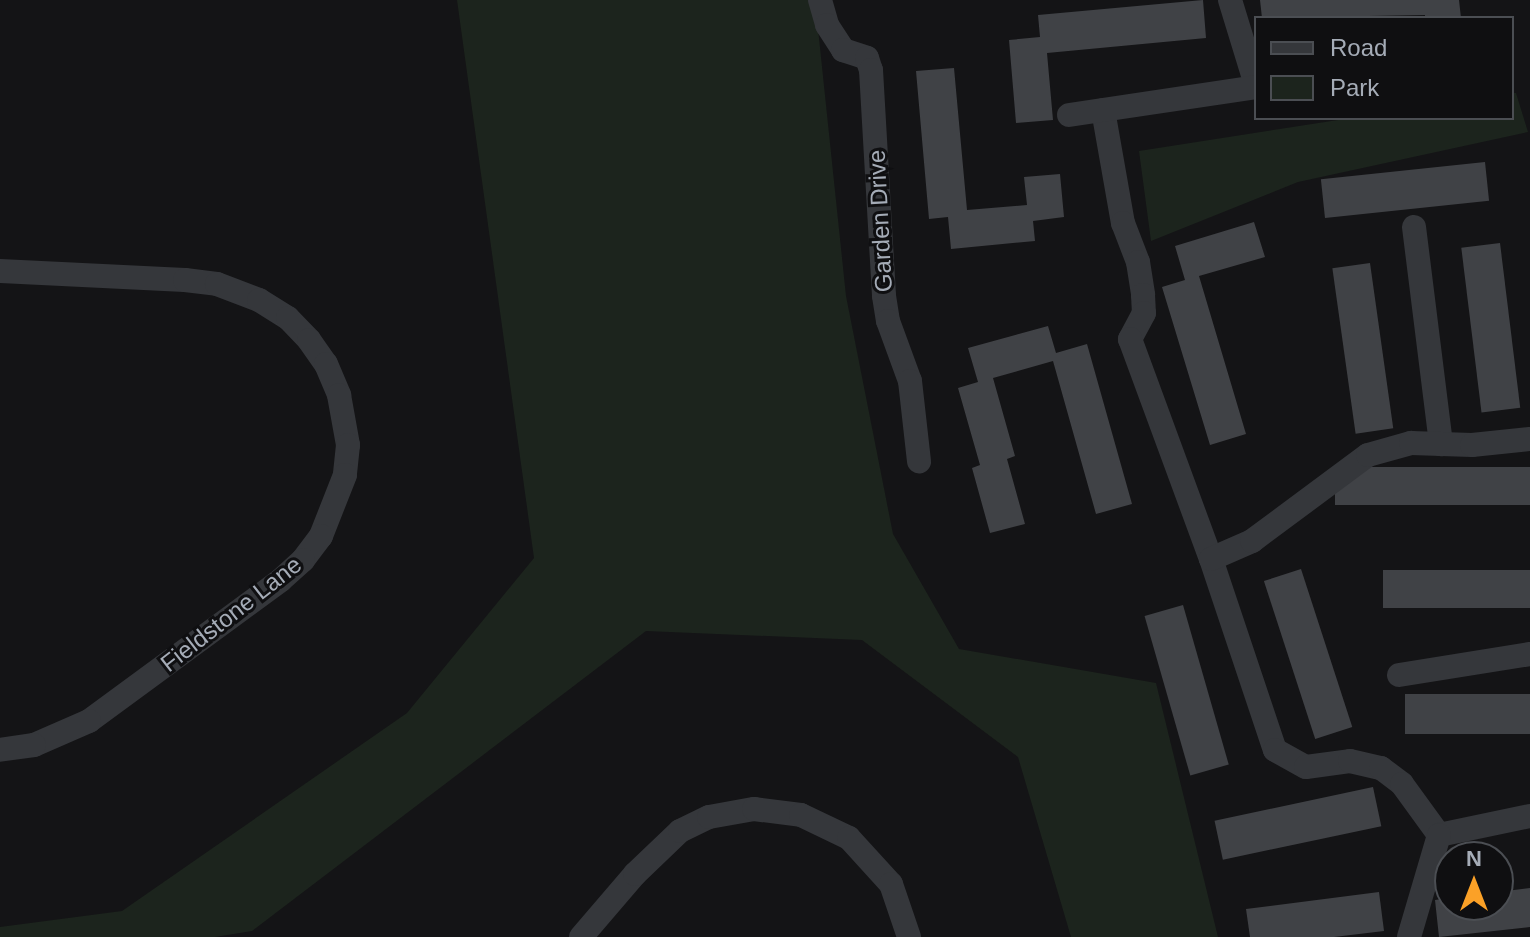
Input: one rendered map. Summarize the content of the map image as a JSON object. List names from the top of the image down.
{
  "streets": {
    "street": ["Garden Drive", "Fieldstone Lane"]
  },
  "legend": ["Road", "Park"],
  "north": "top"
}
